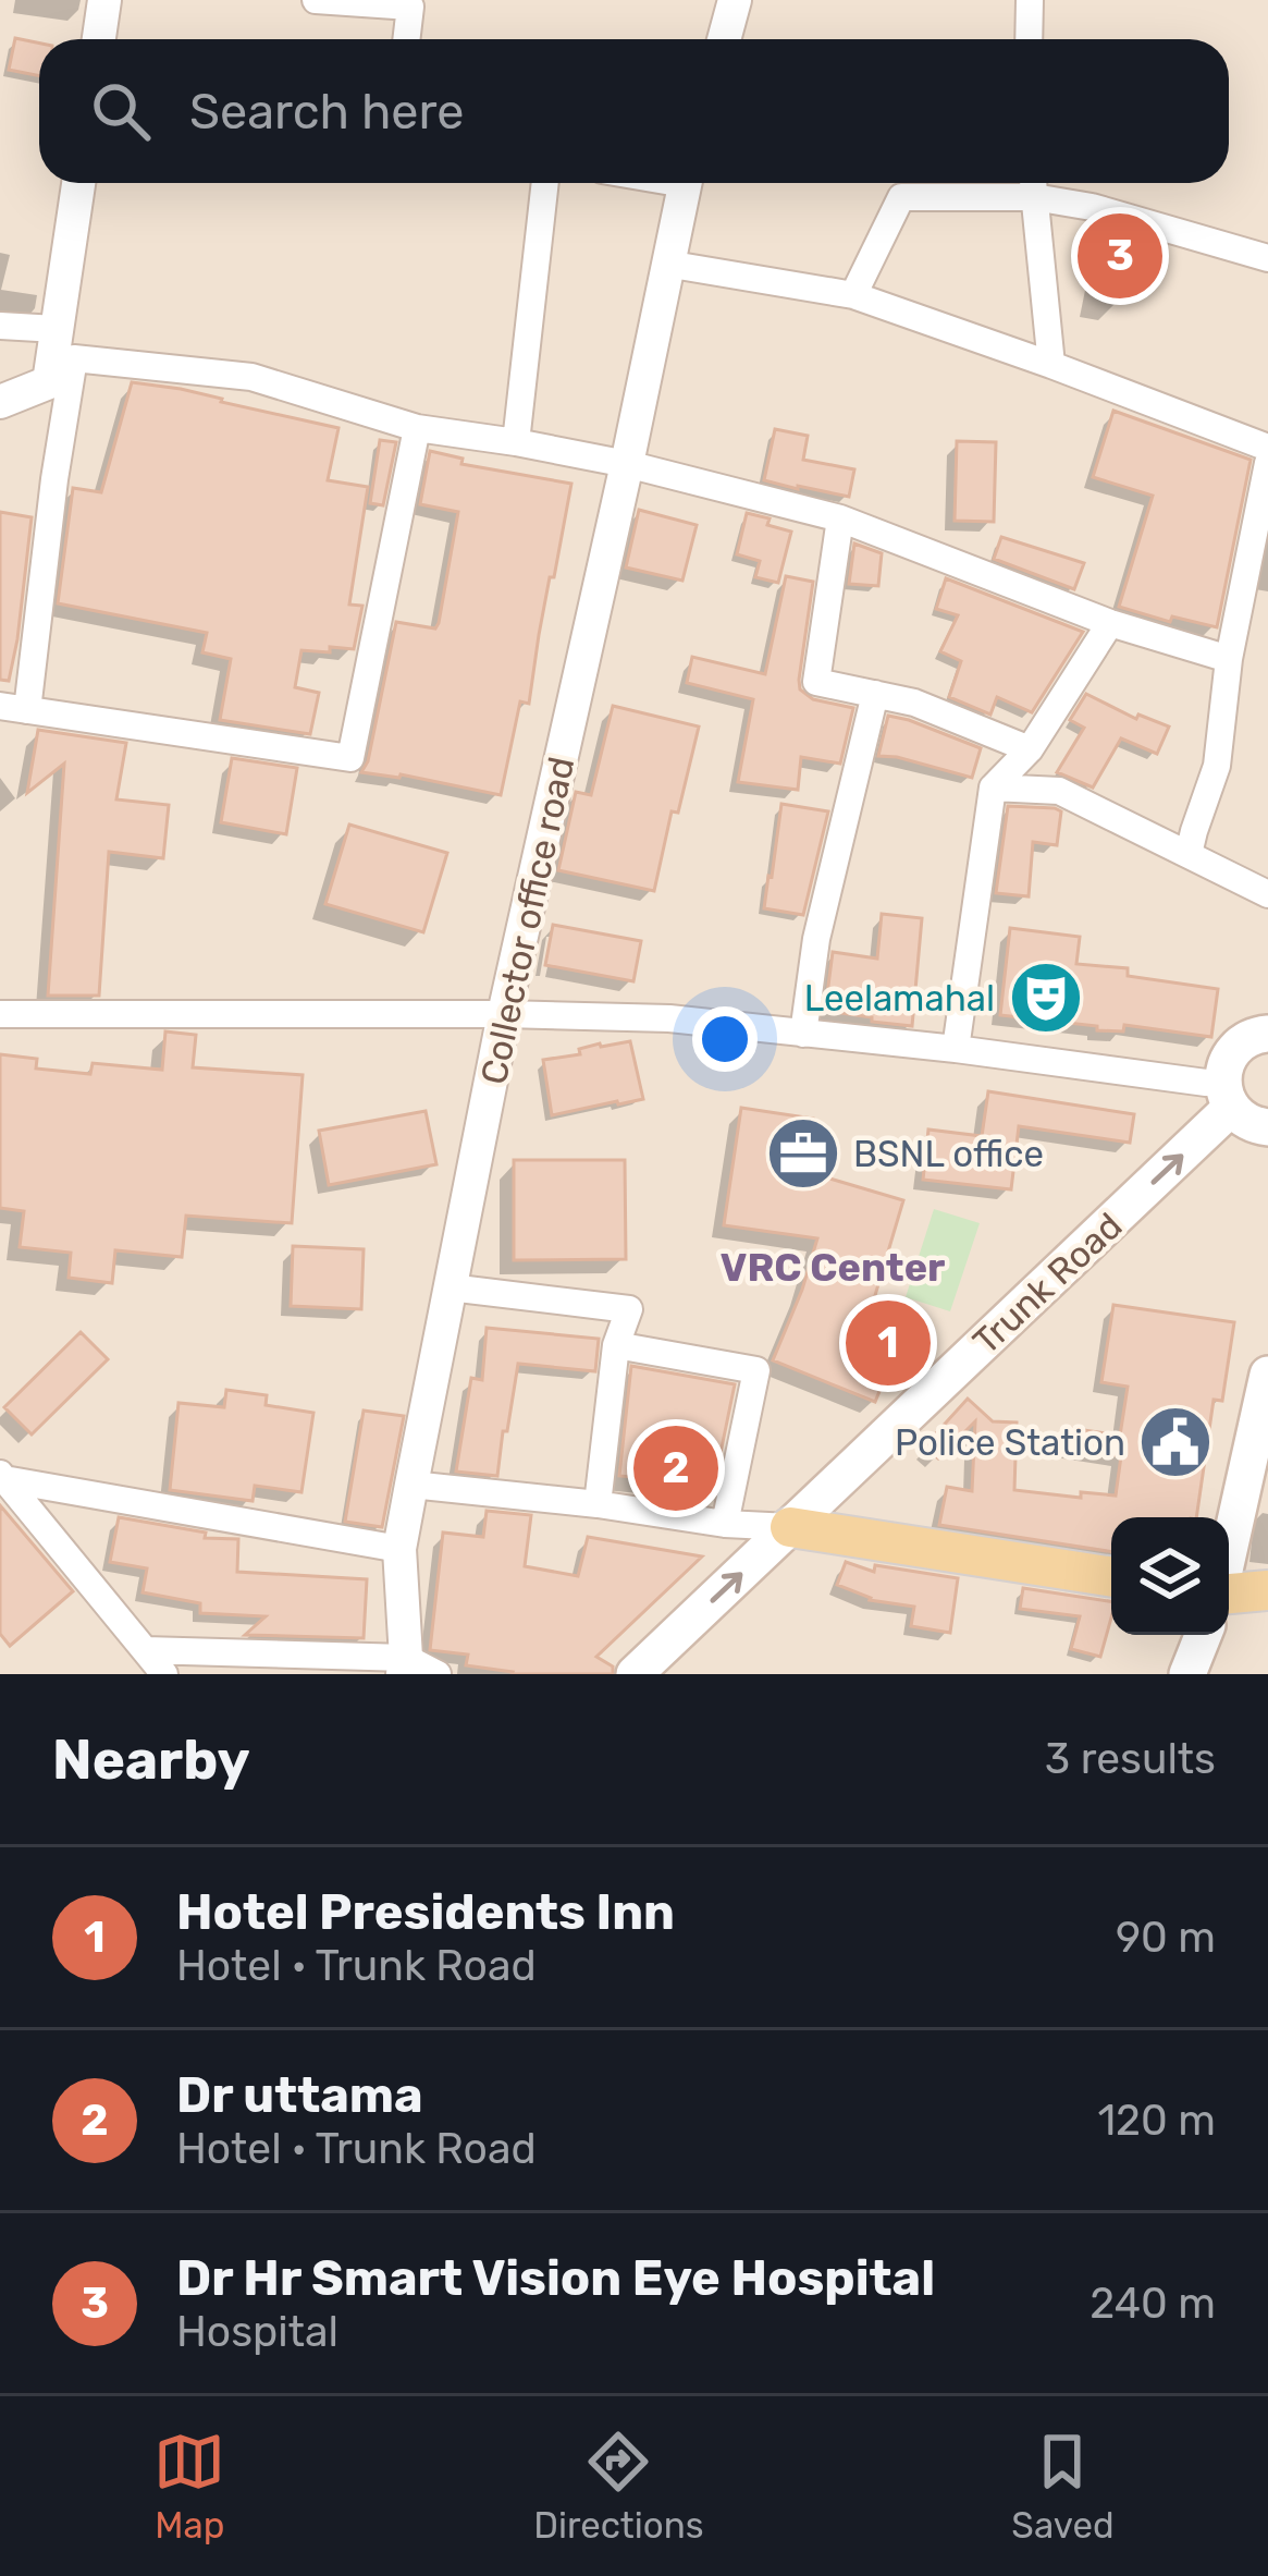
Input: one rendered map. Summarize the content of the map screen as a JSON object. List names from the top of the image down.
{
  "streets": {
    "main road": ["Trunk Road"],
    "street": ["Collector office road"]
  },
  "one_way": ["Trunk Road"],
  "districts": ["VRC Center"],
  "places": {
    "theatre": ["Leelamahal"],
    "office": ["BSNL office"],
    "public building": ["Police Station"]
  },
  "page": {
    "search": "Search here",
    "pins": ["3", "1", "2"],
    "heading": ["Nearby", "3 results"],
    "list": [
      {
        "mark": "1",
        "name": "Hotel Presidents Inn",
        "note": "Hotel · Trunk Road",
        "value": "90 m"
      },
      {
        "mark": "2",
        "name": "Dr uttama",
        "note": "Hotel · Trunk Road",
        "value": "120 m"
      },
      {
        "mark": "3",
        "name": "Dr Hr Smart Vision Eye Hospital",
        "note": "Hospital",
        "value": "240 m"
      }
    ],
    "nav": ["Map", "Directions", "Saved"]
  }
}
